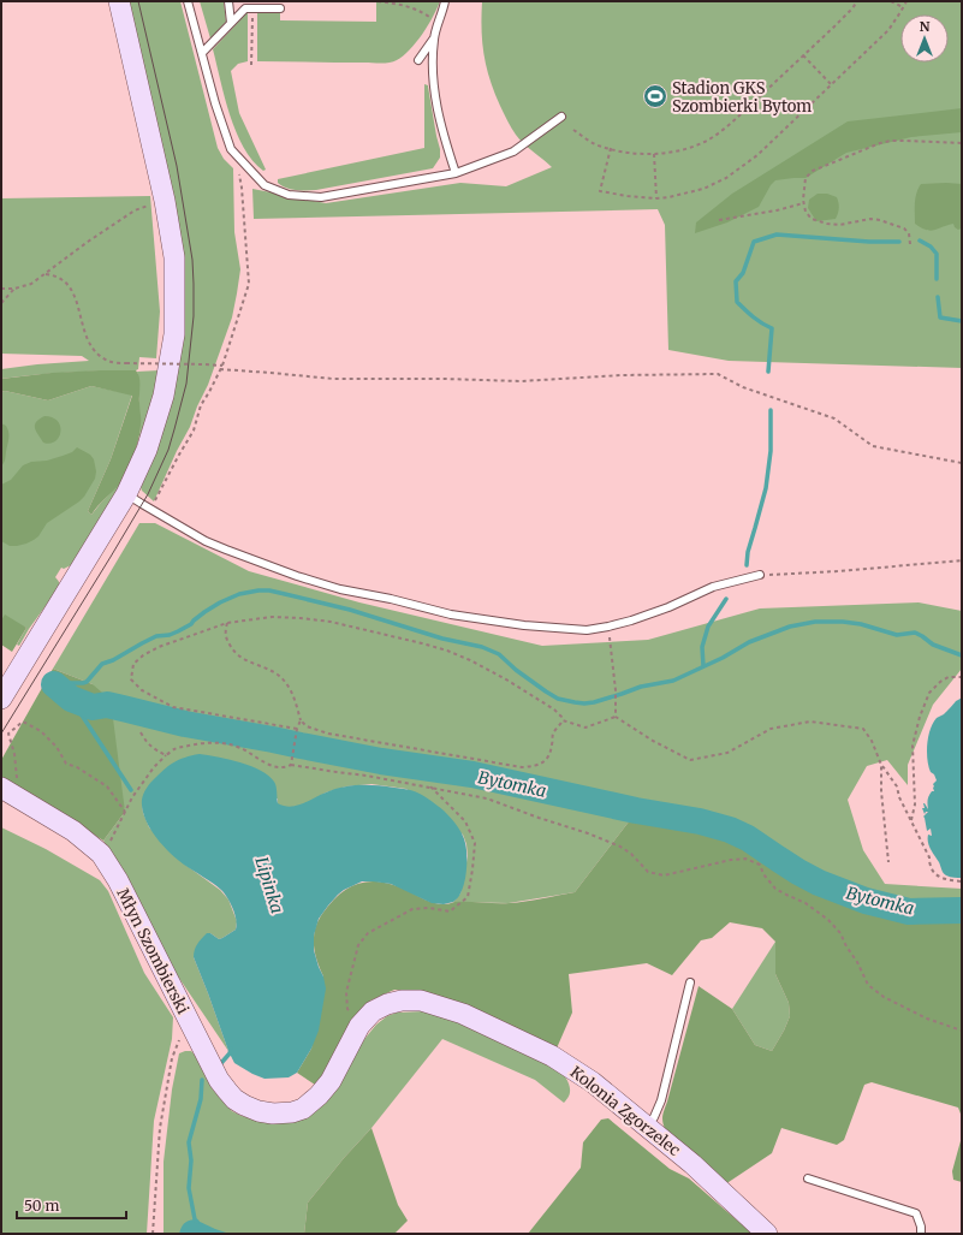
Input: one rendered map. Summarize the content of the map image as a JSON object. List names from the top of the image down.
{
  "streets": {
    "street": ["Młyn Szombierski", "Kolonia Zgorzelec"]
  },
  "crossings": [
    ["Młyn Szombierski", "Kolonia Zgorzelec"]
  ],
  "water": ["Bytomka", "Lipinka"],
  "places": {
    "sports": ["Stadion GKS Szombierki Bytom"]
  },
  "scale_bar": "50 m",
  "north": "top"
}
